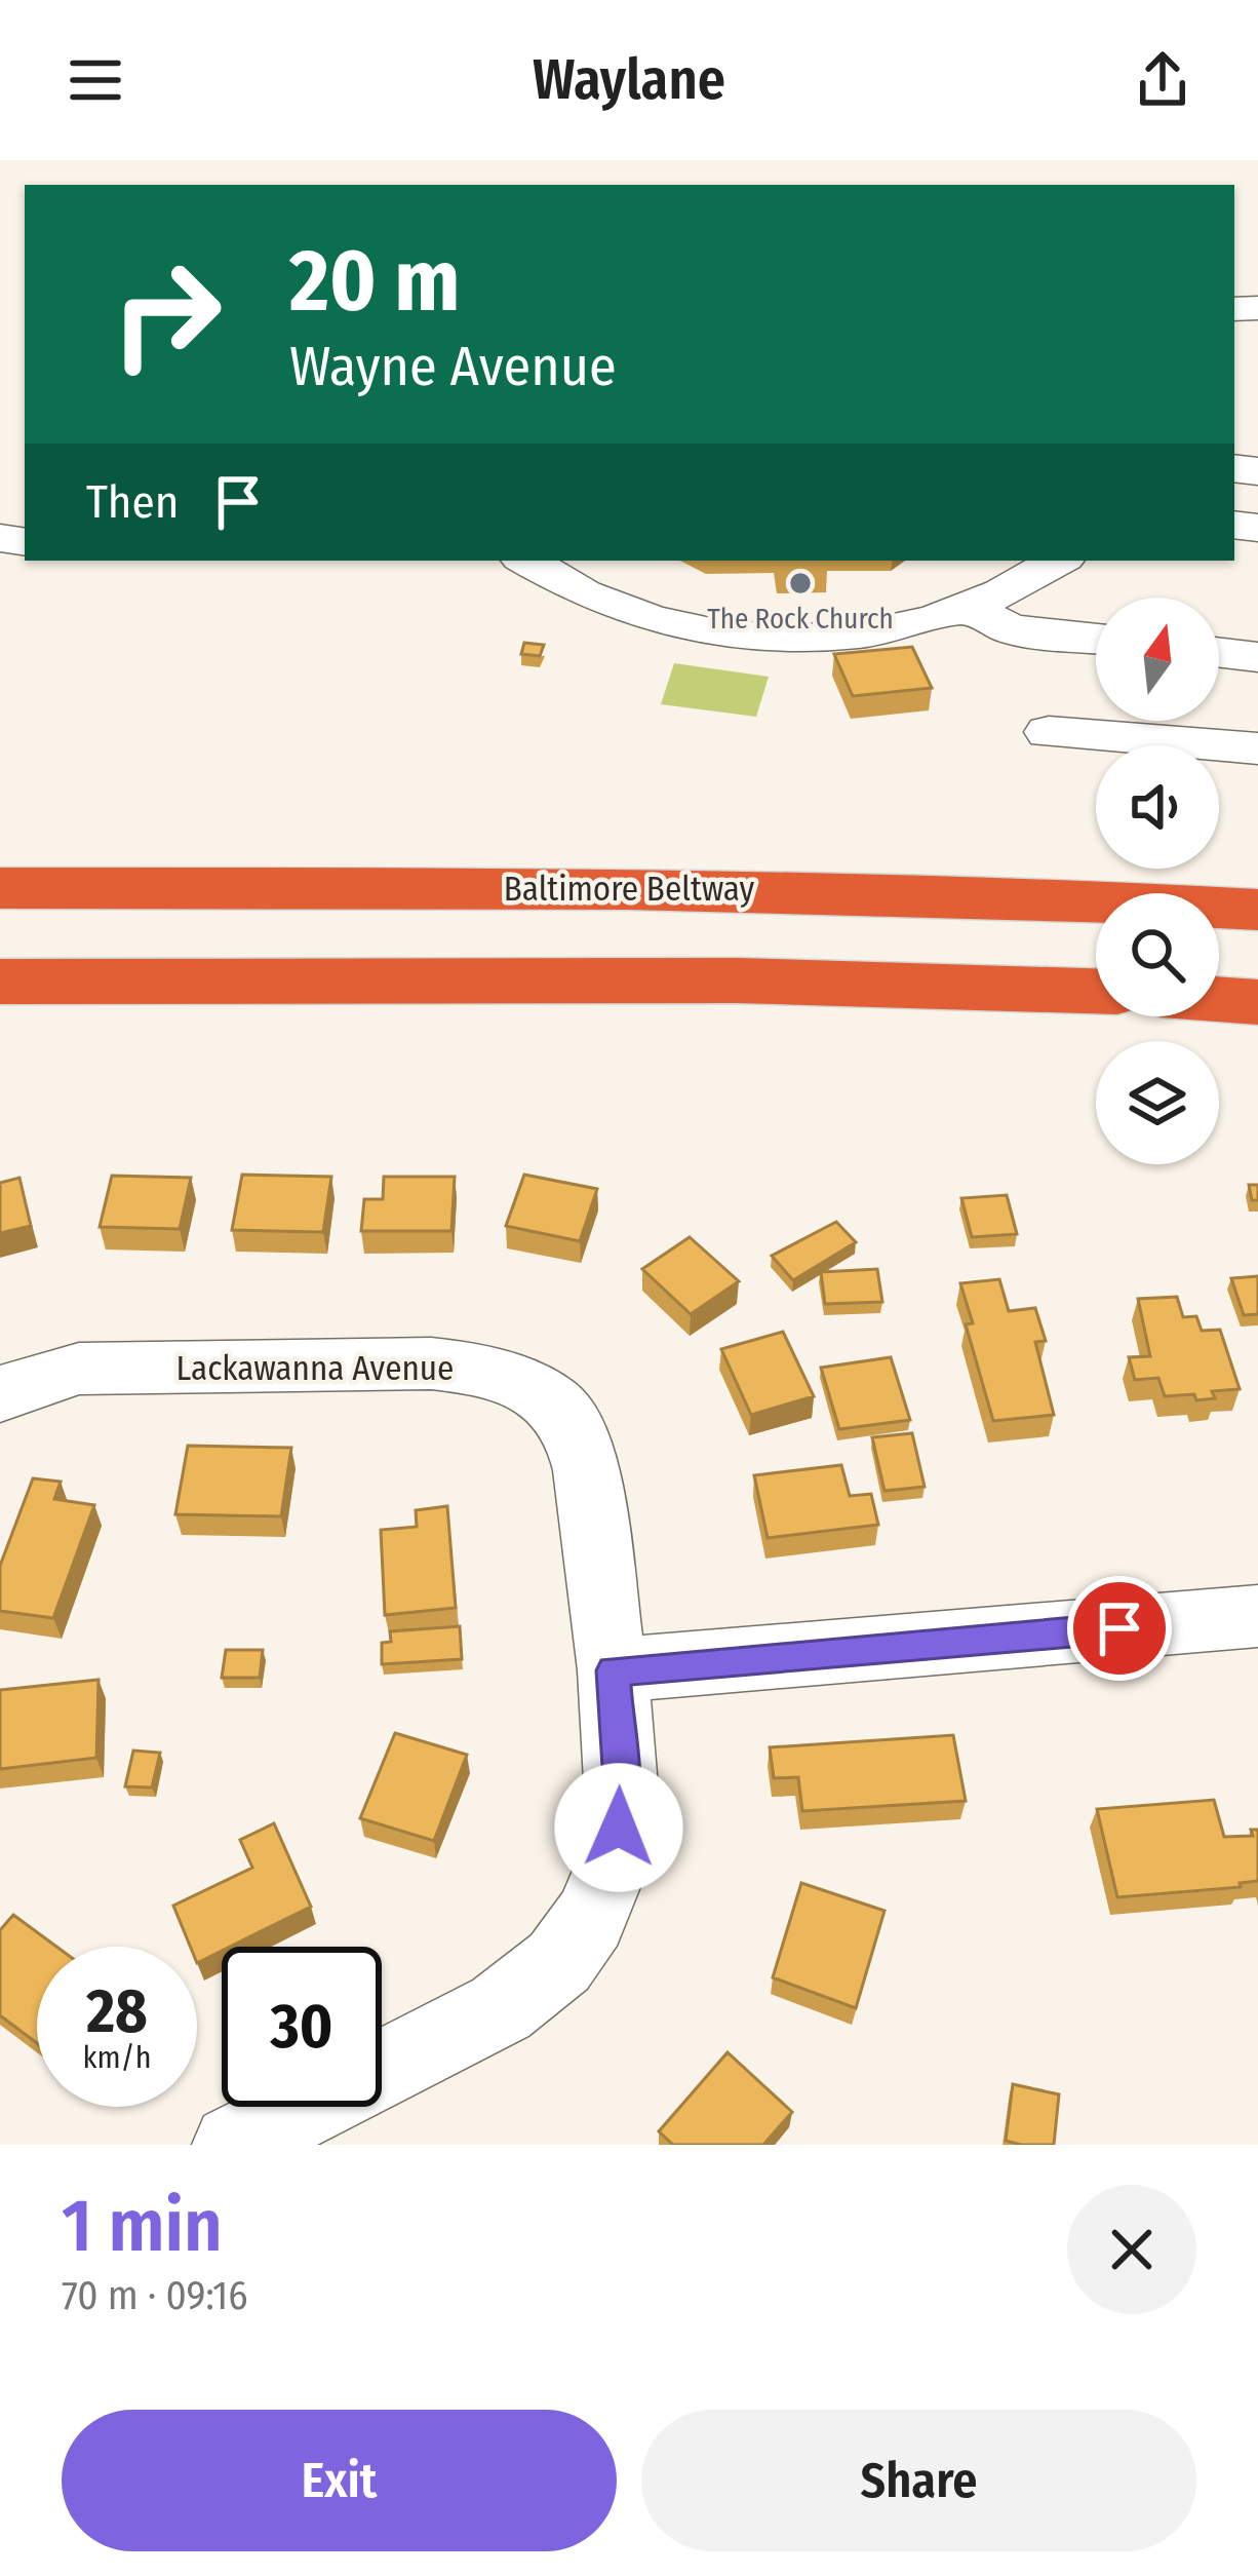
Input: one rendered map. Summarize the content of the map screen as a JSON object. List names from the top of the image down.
{
  "streets": {
    "highway": ["Baltimore Beltway"],
    "street": ["Lackawanna Avenue"]
  },
  "places": ["The Rock Church"],
  "north": "top",
  "page": {
    "header": "Waylane",
    "turn": ["20 m", "Wayne Avenue"],
    "then": "Then",
    "speed": "28 km/h",
    "limit": "30",
    "heading": ["1 min", "70 m · 09:16"],
    "buttons": ["Exit", "Share"]
  }
}
